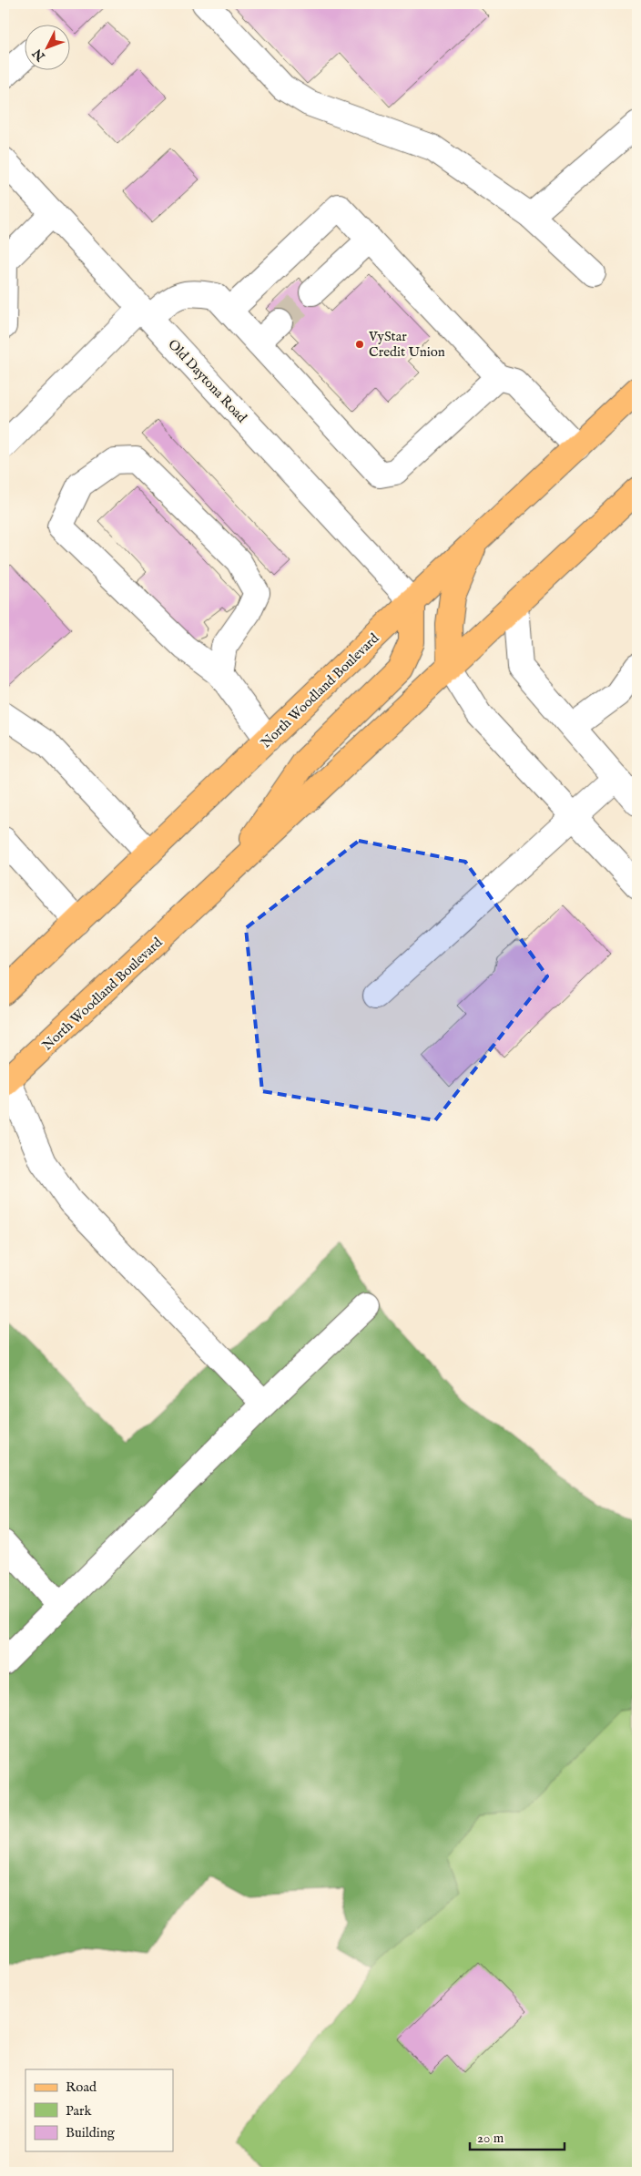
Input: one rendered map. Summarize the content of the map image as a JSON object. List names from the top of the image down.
{
  "streets": {
    "main road": ["North Woodland Boulevard"],
    "street": ["Old Daytona Road"]
  },
  "crossings": [
    ["Old Daytona Road", "North Woodland Boulevard"]
  ],
  "places": ["VyStar Credit Union"],
  "legend": ["Road", "Park", "Building"],
  "scale_bar": "20 m",
  "north": "bottom left"
}
